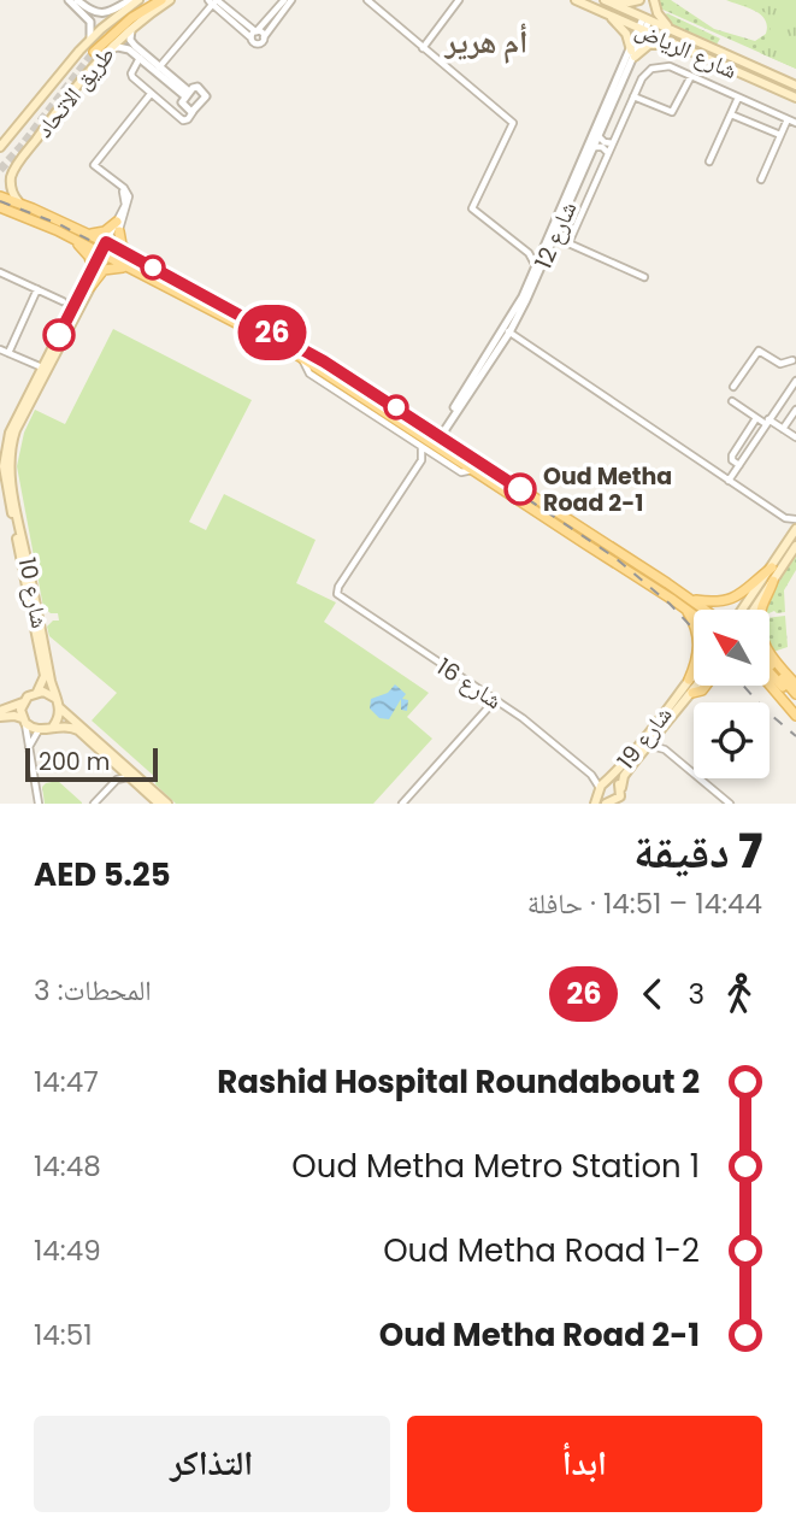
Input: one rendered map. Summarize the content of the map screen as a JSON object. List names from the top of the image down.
{
  "streets": {
    "main road": [
      "شارع الرياض",
      "طريق الاتحاد",
      "شارع 10",
      "شارع 19"
    ],
    "street": ["شارع 12", "شارع 16"]
  },
  "crossings": [
    ["شارع الرياض", "شارع 12"],
    ["شارع 16", "شارع 19"]
  ],
  "districts": ["أم هرير"],
  "places": ["Oud Metha Road 2-1"],
  "lines": ["bus line 26"],
  "scale_bar": "200 m",
  "north": "top left",
  "page": {
    "on_map": "26",
    "scale": "200 m",
    "heading": ["7 دقيقة", "14:44 – 14:51 · حافلة", "AED 5.25"],
    "legs": ["3", "26", "المحطات: 3"],
    "list": [
      {
        "name": "Rashid Hospital Roundabout 2",
        "value": "14:47"
      },
      {
        "name": "Oud Metha Metro Station 1",
        "value": "14:48"
      },
      {
        "name": "Oud Metha Road 1-2",
        "value": "14:49"
      },
      {
        "name": "Oud Metha Road 2-1",
        "value": "14:51"
      }
    ],
    "buttons": ["ابدأ", "التذاكر"]
  }
}
